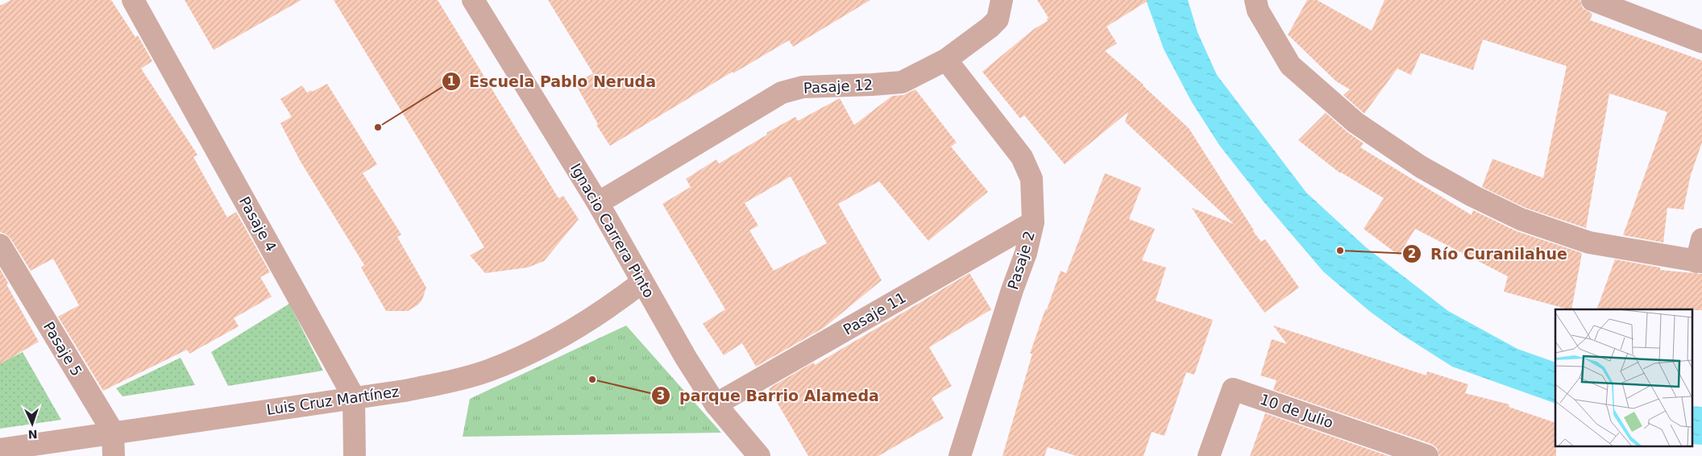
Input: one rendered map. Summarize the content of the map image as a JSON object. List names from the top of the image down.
{
  "streets": {
    "street": [
      "Pasaje 12",
      "Pasaje 4",
      "Ignacio Carrera Pinto",
      "Pasaje 2",
      "Pasaje 11",
      "Pasaje 5",
      "Luis Cruz Martínez",
      "10 de Julio"
    ]
  },
  "crossings": [
    ["Pasaje 12", "Ignacio Carrera Pinto"],
    ["Pasaje 12", "Pasaje 2"],
    ["Pasaje 4", "Luis Cruz Martínez"],
    ["Ignacio Carrera Pinto", "Pasaje 11"],
    ["Ignacio Carrera Pinto", "Luis Cruz Martínez"],
    ["Pasaje 2", "Pasaje 11"],
    ["Pasaje 5", "Luis Cruz Martínez"]
  ],
  "places": ["Escuela Pablo Neruda", "Río Curanilahue", "parque Barrio Alameda"],
  "north": "bottom"
}
